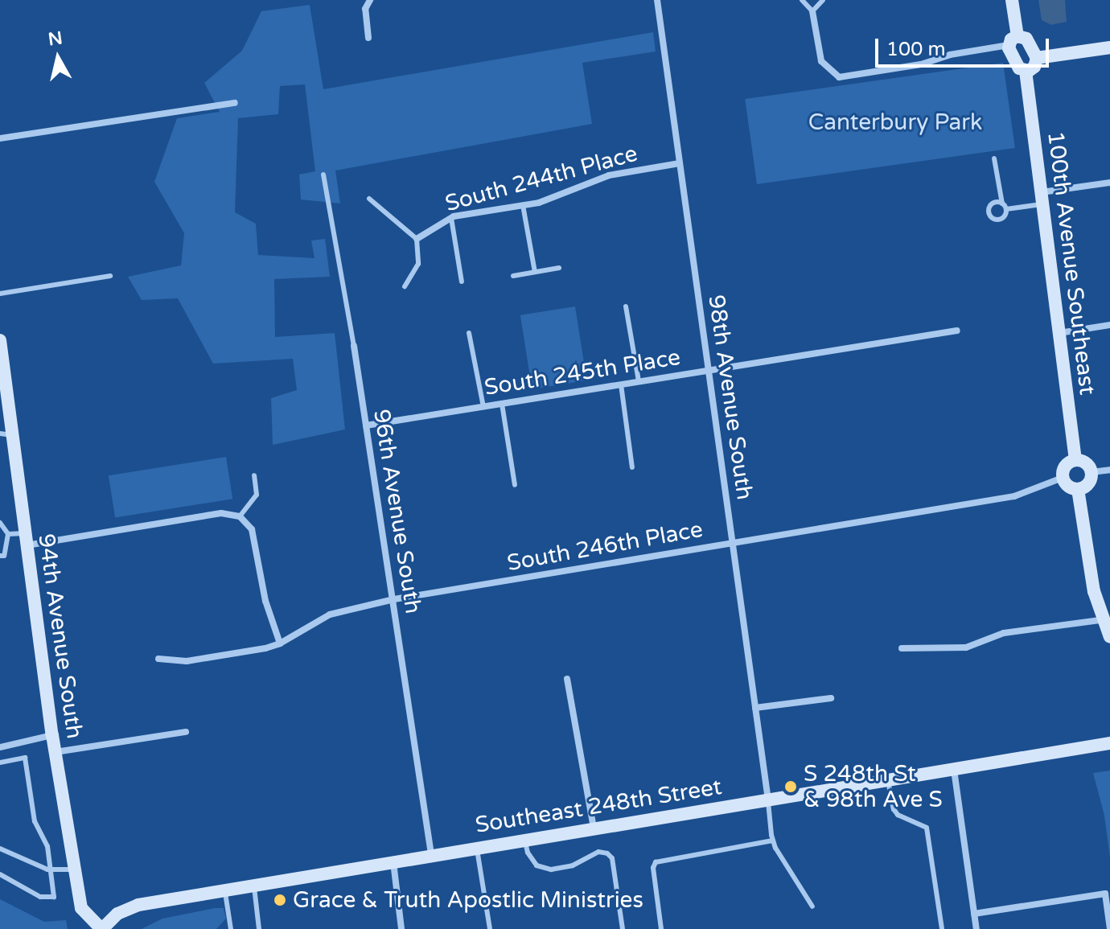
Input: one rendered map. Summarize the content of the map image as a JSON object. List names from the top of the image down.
{
  "streets": {
    "street": [
      "South 244th Place",
      "100th Avenue Southeast",
      "South 245th Place",
      "98th Avenue South",
      "96th Avenue South",
      "South 246th Place",
      "94th Avenue South",
      "Southeast 248th Street"
    ]
  },
  "crossings": [
    ["South 244th Place", "98th Avenue South"],
    ["100th Avenue Southeast", "South 246th Place"],
    ["South 245th Place", "98th Avenue South"],
    ["South 245th Place", "96th Avenue South"],
    ["98th Avenue South", "South 246th Place"],
    ["98th Avenue South", "Southeast 248th Street"],
    ["96th Avenue South", "South 246th Place"],
    ["96th Avenue South", "Southeast 248th Street"],
    ["94th Avenue South", "Southeast 248th Street"]
  ],
  "parks": ["Canterbury Park"],
  "places": ["S 248th St & 98th Ave S", "Grace & Truth Apostlic Ministries"],
  "scale_bar": "100 m",
  "north": "top"
}
